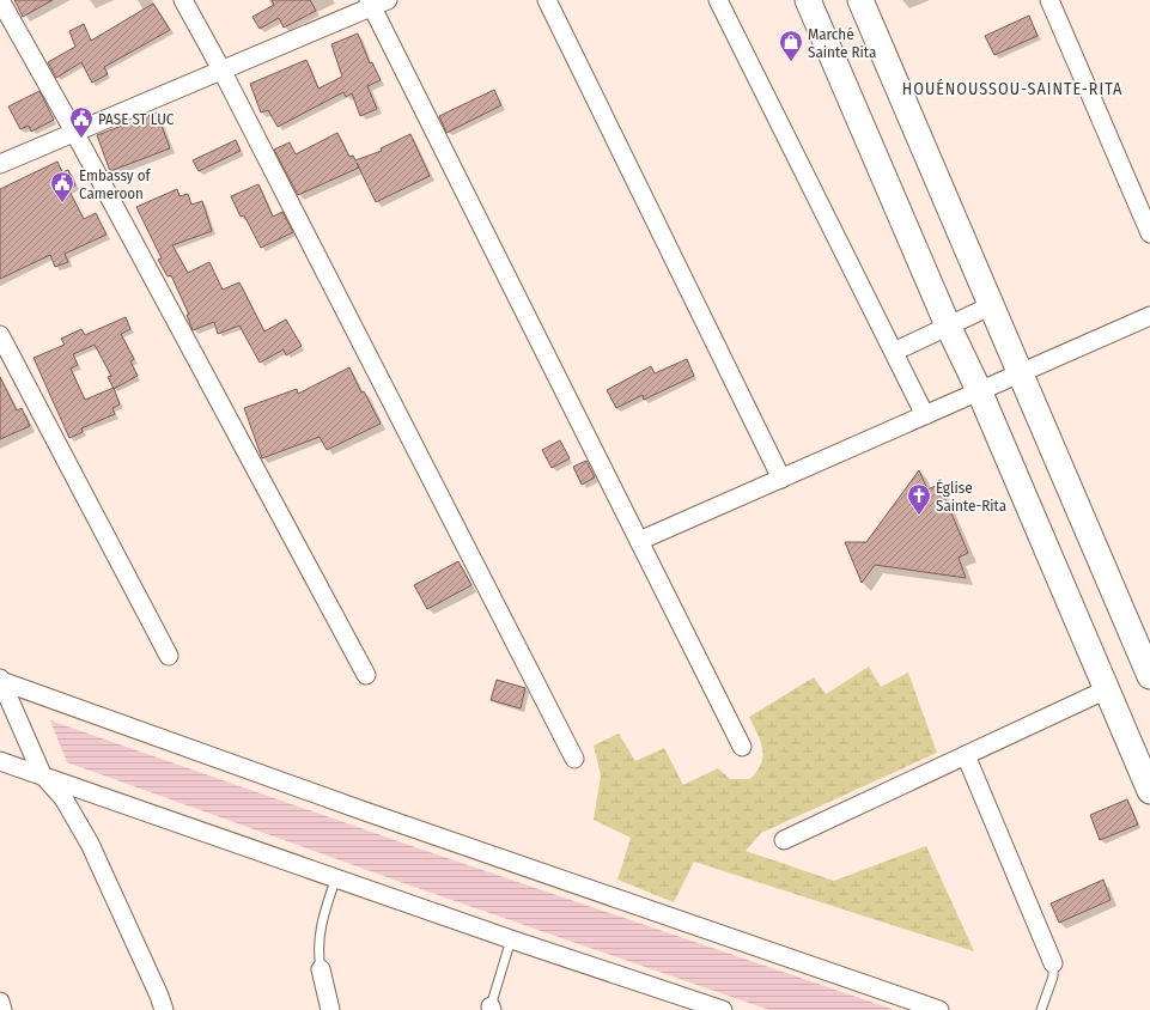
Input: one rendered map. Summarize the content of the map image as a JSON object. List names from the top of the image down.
{
  "districts": ["HOUÉNOUSSOU-SAINTE-RITA"],
  "places": {
    "shop": ["Marché Sainte Rita"],
    "public building": ["PASE ST LUC", "Embassy of Cameroon"],
    "church": ["Église Sainte-Rita"]
  }
}
